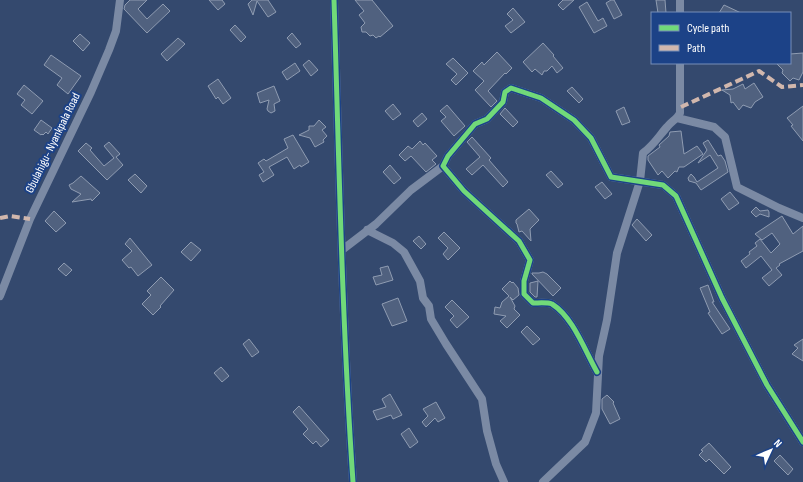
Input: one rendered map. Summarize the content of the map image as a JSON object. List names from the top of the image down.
{
  "streets": {
    "street": ["Gbulahigu- Nyankpala Road"]
  },
  "legend": ["Cycle path", "Path"],
  "north": "top right"
}
